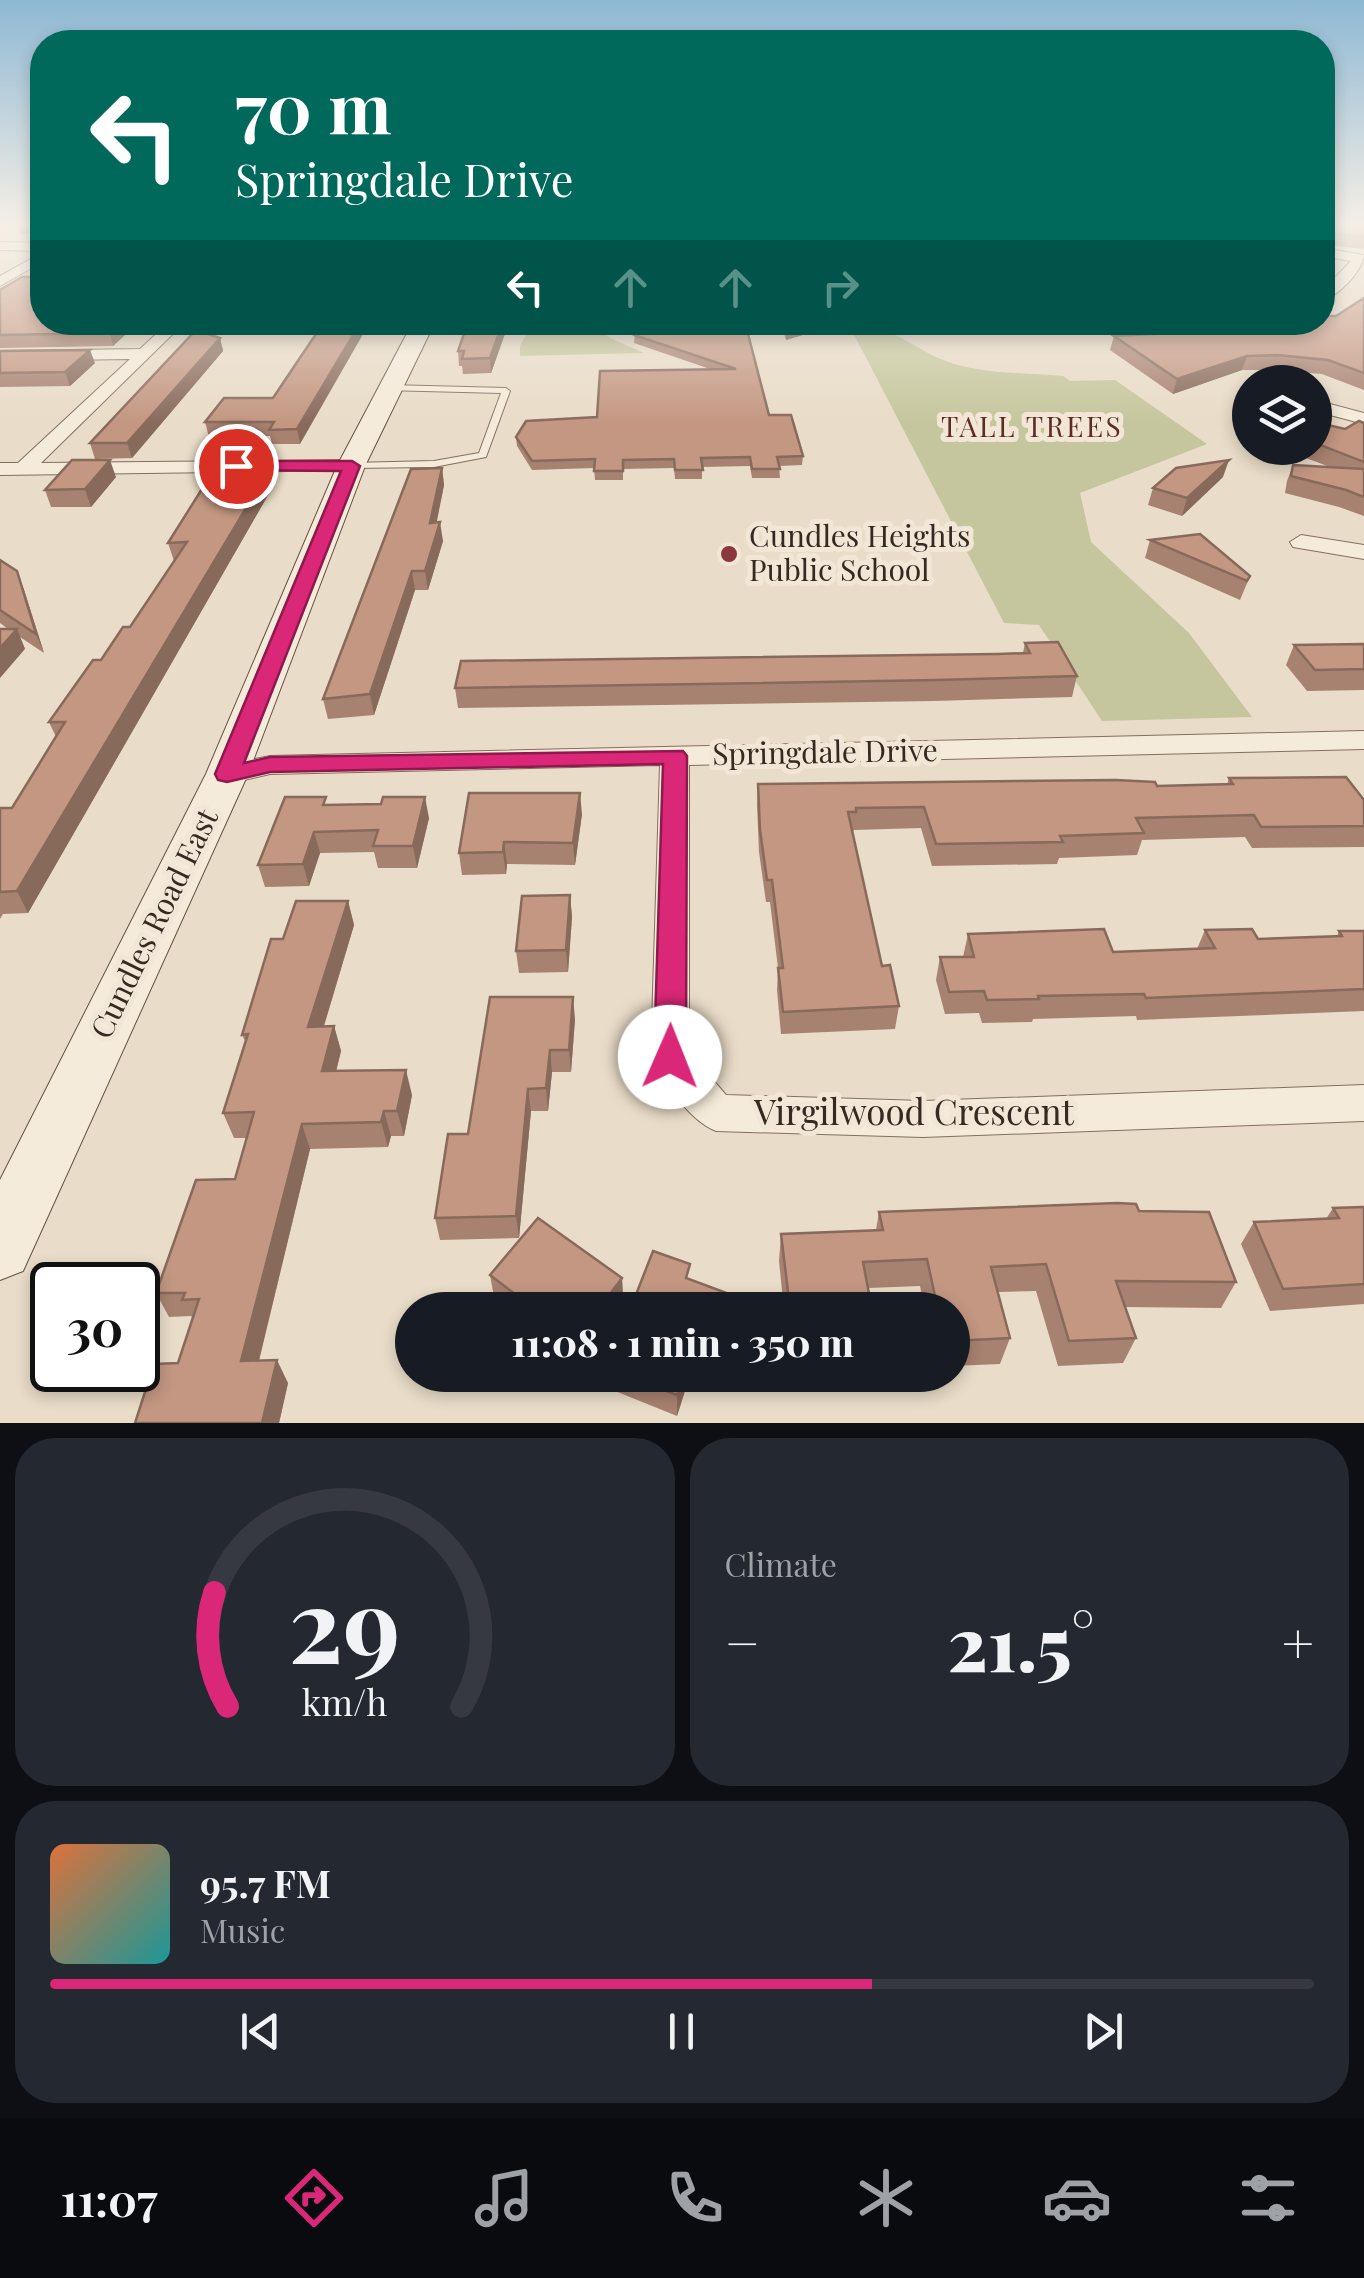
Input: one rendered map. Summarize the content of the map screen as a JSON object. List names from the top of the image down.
{
  "streets": {
    "main road": ["Cundles Road East"],
    "street": ["Springdale Drive", "Virgilwood Crescent"]
  },
  "crossings": [
    ["Springdale Drive", "Cundles Road East"],
    ["Springdale Drive", "Virgilwood Crescent"]
  ],
  "districts": ["TALL TREES"],
  "places": ["Cundles Heights Public School"],
  "page": {
    "turn": ["70 m", "Springdale Drive"],
    "limit": "30",
    "trip": "11:08 · 1 min · 350 m",
    "tile": "Climate",
    "heat": ["−", "21.5°", "+"],
    "song": ["95.7 FM", "Music"],
    "tabs": "11:07",
    "gauge": ["29", "km/h"]
  }
}
